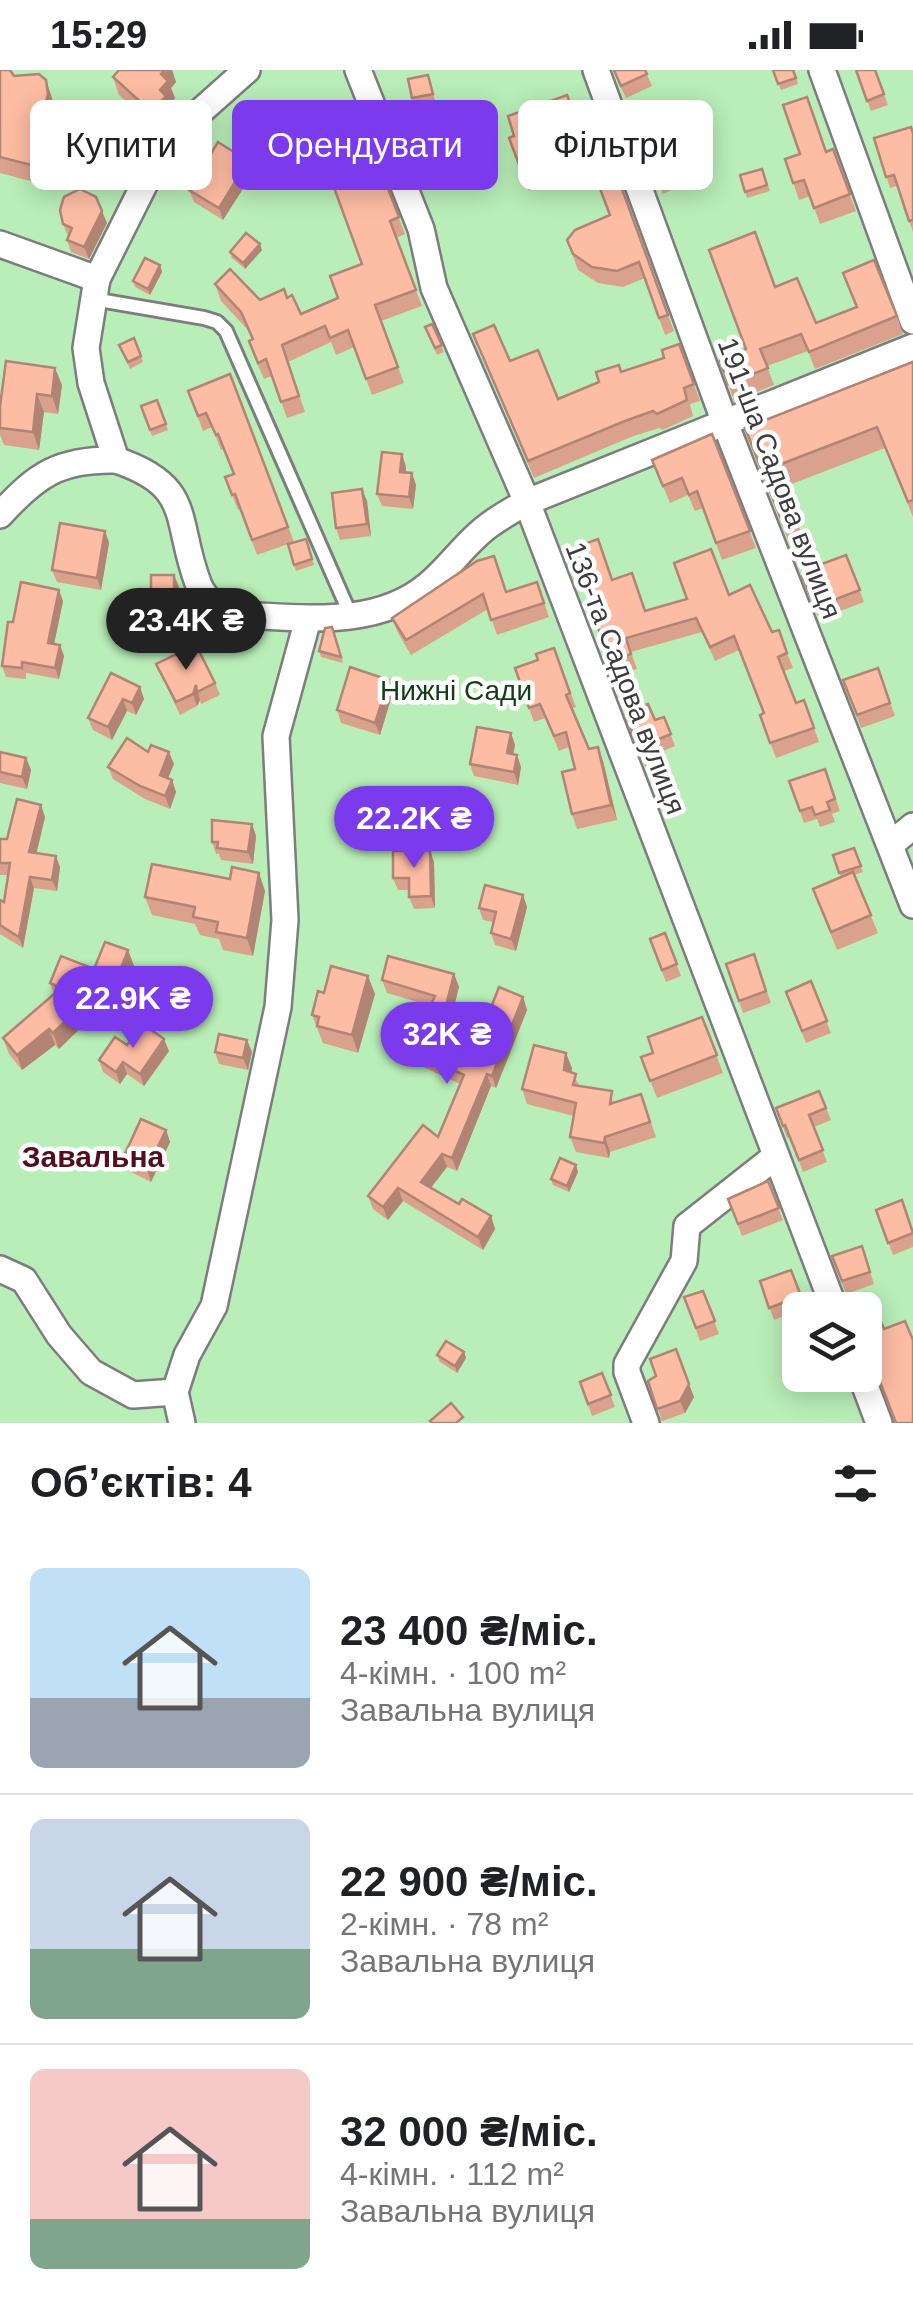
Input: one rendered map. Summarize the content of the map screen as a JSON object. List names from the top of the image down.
{
  "streets": {
    "street": ["191-ша Садова вулиця", "136-та Садова вулиця"]
  },
  "districts": ["Завальна"],
  "parks": ["Нижні Сади"],
  "page": {
    "status": "15:29",
    "chip": ["Купити", "Орендувати", "Фільтри"],
    "price": [
      "23.4K ₴",
      "22.2K ₴",
      "22.9K ₴",
      "32K ₴"
    ],
    "heading": "Об’єктів: 4",
    "list": [
      {
        "name": "23 400 ₴/міс.",
        "note": "4-кімн. · 100 m² · Завальна вулиця"
      },
      {
        "name": "22 900 ₴/міс.",
        "note": "2-кімн. · 78 m² · Завальна вулиця"
      },
      {
        "name": "32 000 ₴/міс.",
        "note": "4-кімн. · 112 m² · Завальна вулиця"
      }
    ]
  }
}
